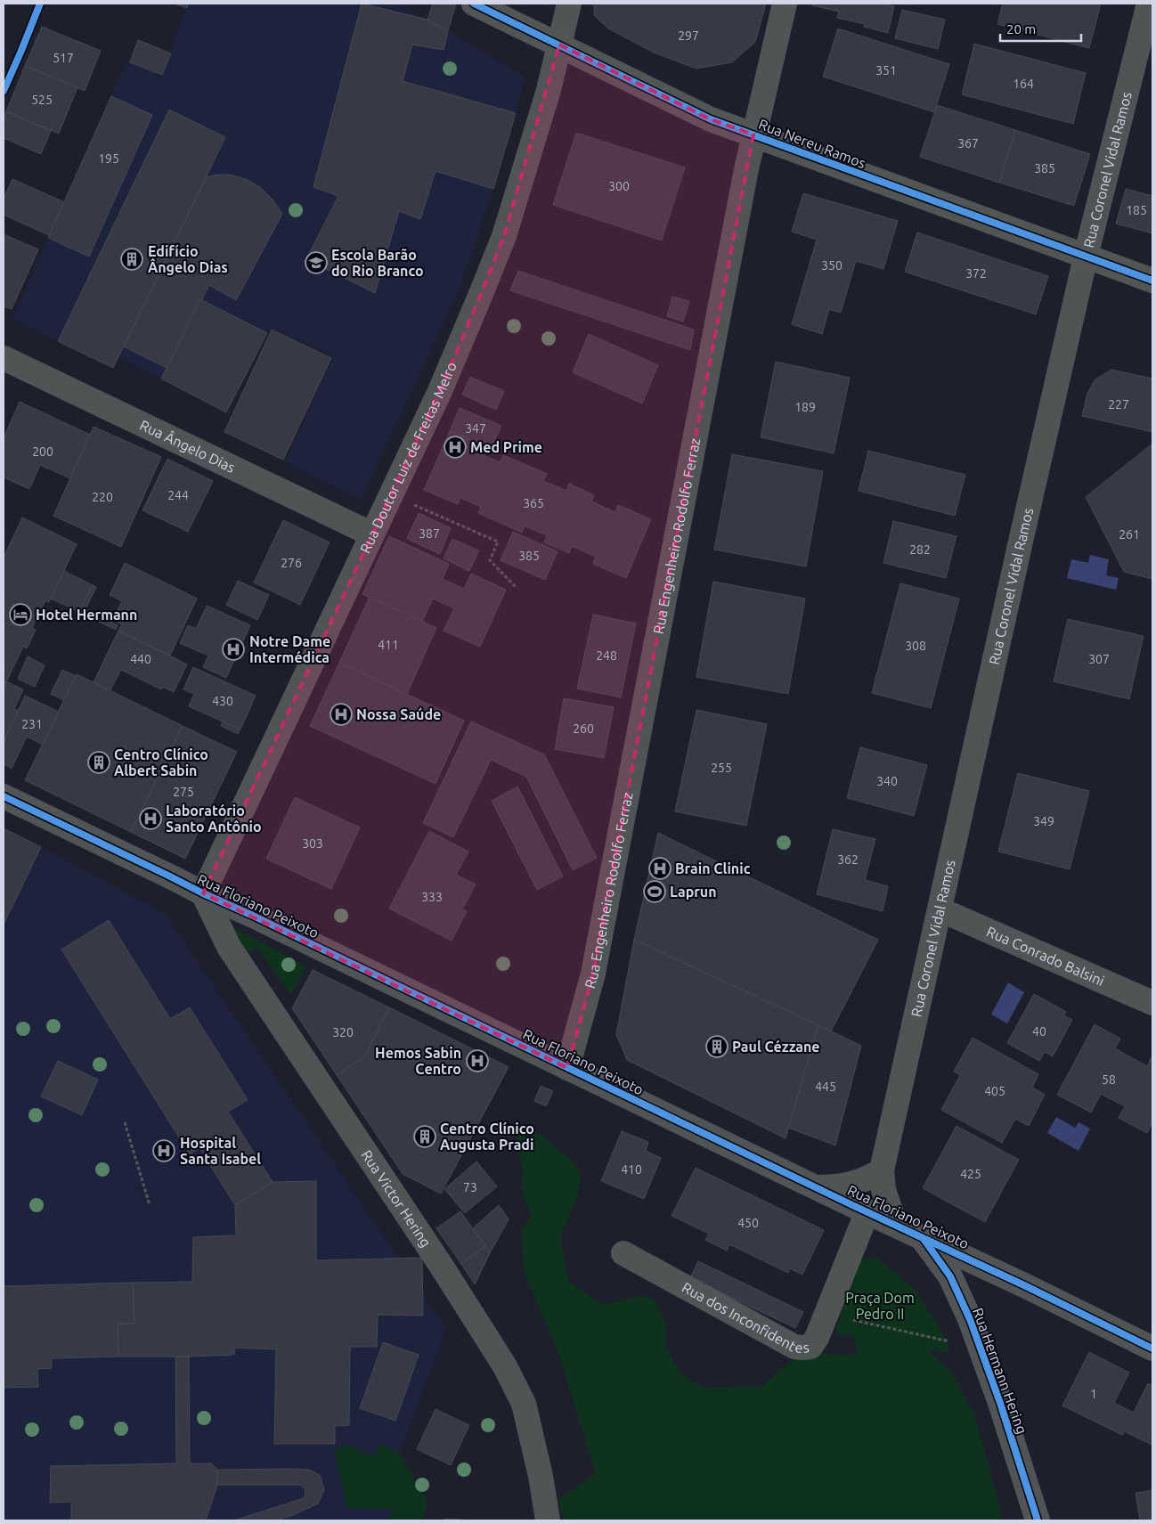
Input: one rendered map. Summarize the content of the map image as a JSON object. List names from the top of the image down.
{
  "streets": {
    "main road": ["Rua Nereu Ramos"],
    "street": [
      "Rua Coronel Vidal Ramos",
      "Rua Ângelo Dias",
      "Rua Doutor Luiz de Freitas Melro",
      "Rua Engenheiro Rodolfo Ferraz",
      "Rua Floriano Peixoto",
      "Rua Conrado Balsini",
      "Rua Victor Hering",
      "Rua dos Inconfidentes",
      "Rua Hermann Hering"
    ]
  },
  "crossings": [
    ["Rua Nereu Ramos", "Rua Coronel Vidal Ramos"],
    ["Rua Nereu Ramos", "Rua Doutor Luiz de Freitas Melro"],
    ["Rua Nereu Ramos", "Rua Engenheiro Rodolfo Ferraz"],
    ["Rua Coronel Vidal Ramos", "Rua Floriano Peixoto"],
    ["Rua Coronel Vidal Ramos", "Rua Conrado Balsini"],
    ["Rua Ângelo Dias", "Rua Doutor Luiz de Freitas Melro"],
    ["Rua Doutor Luiz de Freitas Melro", "Rua Floriano Peixoto"],
    ["Rua Doutor Luiz de Freitas Melro", "Rua Victor Hering"],
    ["Rua Engenheiro Rodolfo Ferraz", "Rua Floriano Peixoto"],
    ["Rua Floriano Peixoto", "Rua Victor Hering"],
    ["Rua Floriano Peixoto", "Rua dos Inconfidentes"],
    ["Rua Floriano Peixoto", "Rua Hermann Hering"]
  ],
  "parks": ["Praça Dom Pedro II"],
  "places": {
    "building": [
      "Edifício Ângelo Dias",
      "Centro Clínico Albert Sabin",
      "Paul Cézzane",
      "Centro Clínico Augusta Pradi"
    ],
    "school or university": ["Escola Barão do Rio Branco"],
    "hospital": [
      "Med Prime",
      "Notre Dame Intermédica",
      "Nossa Saúde",
      "Laboratório Santo Antônio",
      "Brain Clinic",
      "Hemos Sabin Centro",
      "Hospital Santa Isabel"
    ],
    "hotel": ["Hotel Hermann"],
    "sports": ["Laprun"]
  },
  "house_numbers": [
    "297",
    "517",
    "351",
    "164",
    "525",
    "367",
    "195",
    "385",
    "300",
    "185",
    "350",
    "372",
    "227",
    "189",
    "347",
    "200",
    "244",
    "220",
    "365",
    "387",
    "261",
    "282",
    "385",
    "276",
    "411",
    "308",
    "248",
    "440",
    "307",
    "430",
    "231",
    "260",
    "255",
    "340",
    "275",
    "349",
    "303",
    "362",
    "333",
    "40",
    "320",
    "58",
    "445",
    "405",
    "410",
    "425",
    "73",
    "450",
    "1"
  ],
  "scale_bar": "20 m"
}
